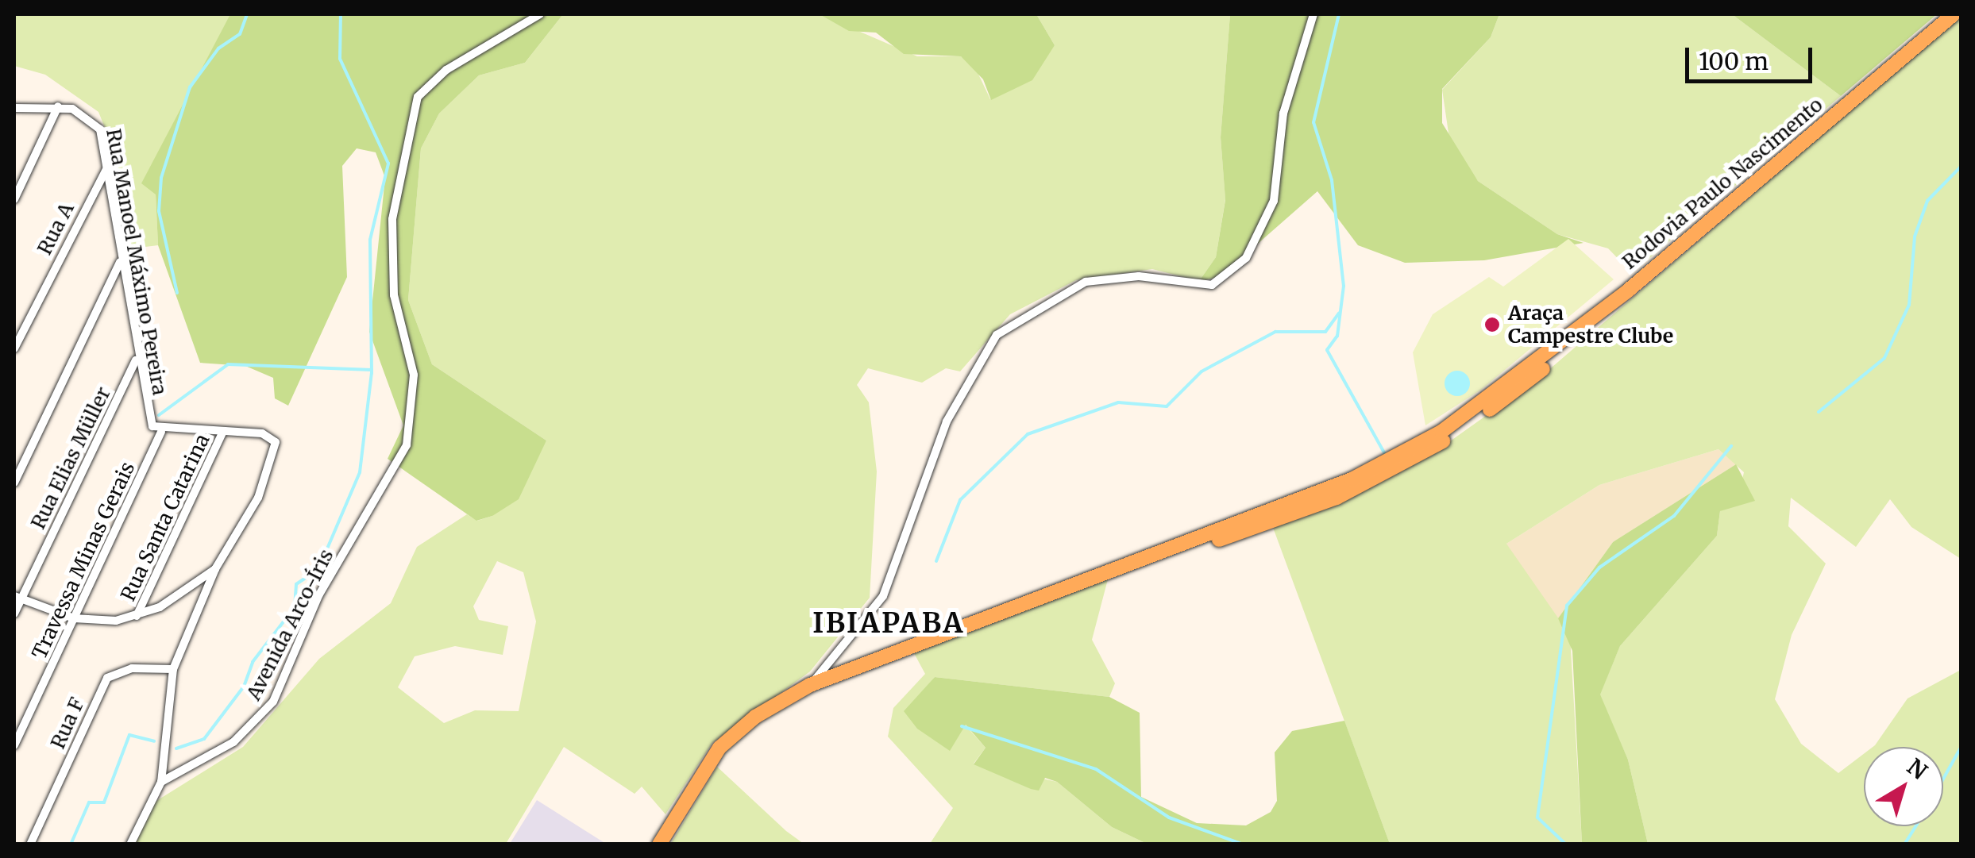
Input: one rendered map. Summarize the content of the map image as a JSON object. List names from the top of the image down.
{
  "streets": {
    "main road": ["Rodovia Paulo Nascimento"],
    "street": [
      "Rua A",
      "Rua Manoel Máximo Pereira",
      "Rua Elias Müller",
      "Rua Santa Catarina",
      "Travessa Minas Gerais",
      "Avenida Arco-Íris",
      "Rua F"
    ]
  },
  "crossings": [
    ["Rua A", "Rua Manoel Máximo Pereira"],
    ["Rua Manoel Máximo Pereira", "Rua Elias Müller"],
    ["Rua Manoel Máximo Pereira", "Travessa Minas Gerais"]
  ],
  "districts": ["IBIAPABA"],
  "places": ["Araça Campestre Clube"],
  "scale_bar": "100 m",
  "north": "top right"
}
